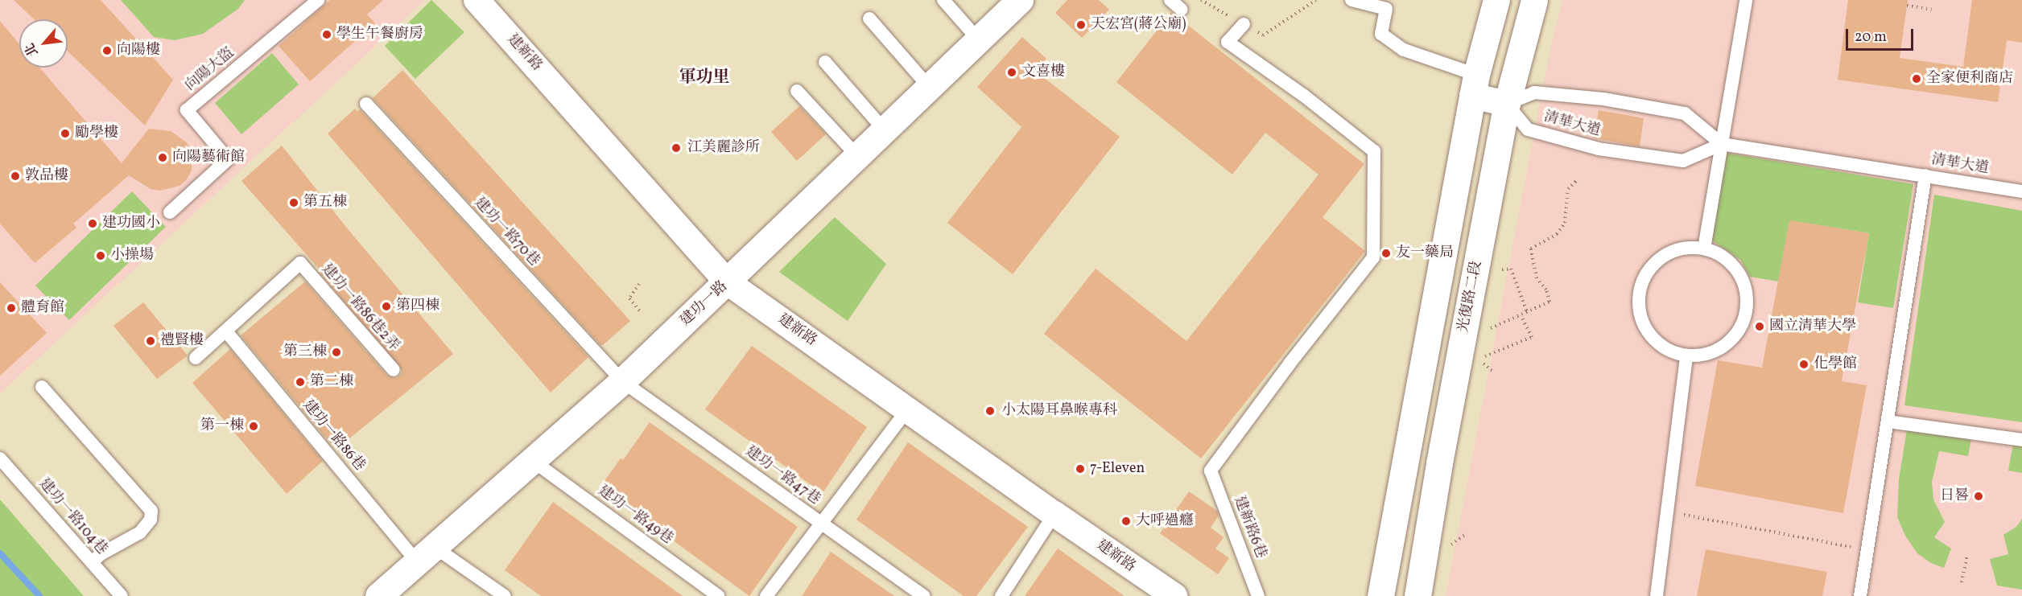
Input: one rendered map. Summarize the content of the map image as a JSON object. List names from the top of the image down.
{
  "streets": {
    "main road": ["光復路二段", "建功一路"],
    "street": ["建新路"],
    "lane": [
      "向陽大盜",
      "清華大道",
      "建功一路70巷",
      "建功一路86巷2弄",
      "建功一路86巷",
      "建功一路47巷",
      "建功一路49巷",
      "建功一路104巷",
      "建新路6巷"
    ]
  },
  "crossings": [
    ["建新路", "建功一路"],
    ["清華大道", "光復路二段"],
    ["建功一路70巷", "建功一路"],
    ["建功一路70巷", "建功一路47巷"],
    ["建功一路", "建功一路86巷"],
    ["建功一路", "建功一路47巷"],
    ["建功一路", "建功一路49巷"],
    ["建功一路86巷2弄", "建功一路86巷"]
  ],
  "districts": ["軍功里"],
  "places": [
    "天宏宮(蔣公廟)",
    "學生午餐廚房",
    "向陽樓",
    "文喜樓",
    "全家便利商店",
    "勵學樓",
    "江美麗診所",
    "向陽藝術館",
    "敦品樓",
    "第五棟",
    "建功國小",
    "友一藥局",
    "小操場",
    "第四棟",
    "體育館",
    "國立清華大學",
    "禮賢樓",
    "第三棟",
    "化學館",
    "第二棟",
    "小太陽耳鼻喉專科",
    "第一棟",
    "7-Eleven",
    "日晷",
    "大呼過癮"
  ],
  "scale_bar": "20 m",
  "north": "bottom left"
}
